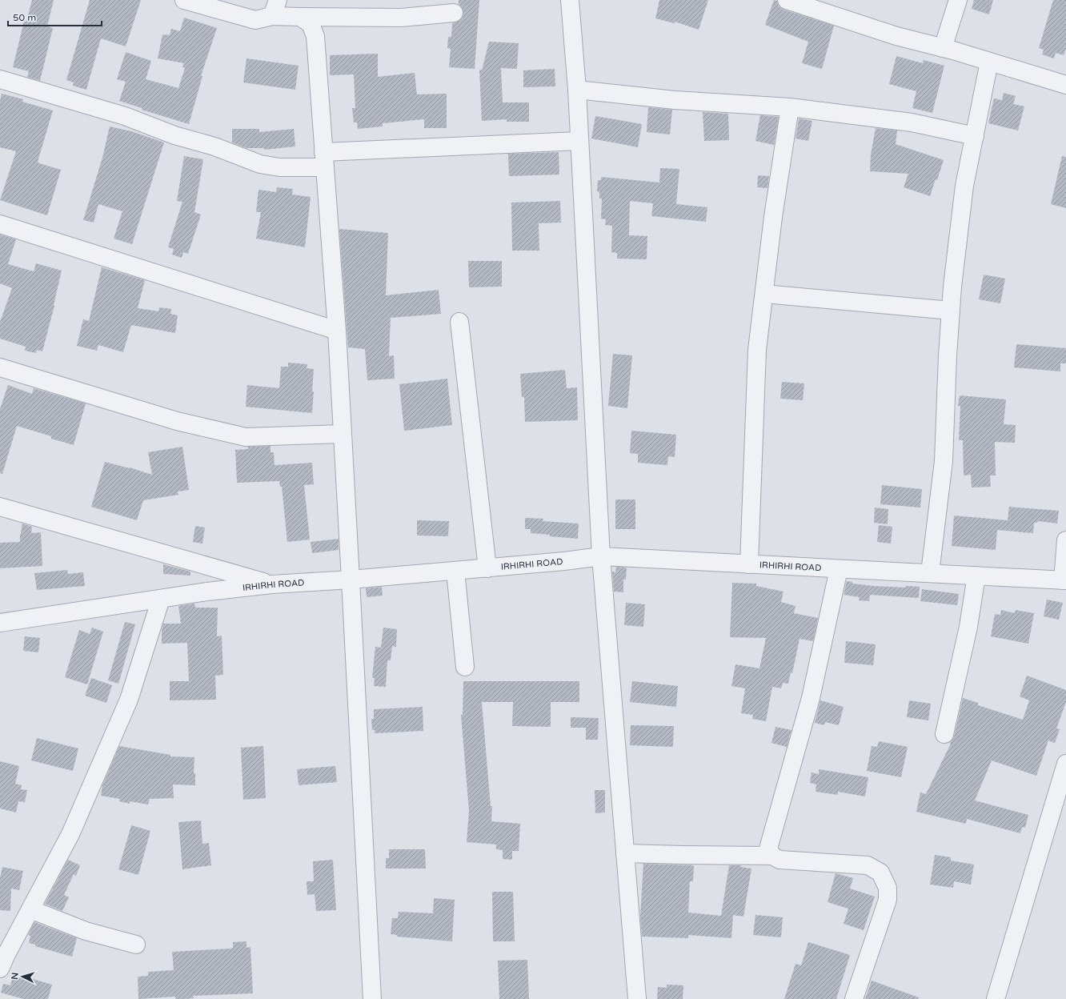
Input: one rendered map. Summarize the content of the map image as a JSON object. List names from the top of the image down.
{
  "streets": {
    "street": ["IRHIRHI ROAD"]
  },
  "scale_bar": "50 m",
  "north": "left"
}
